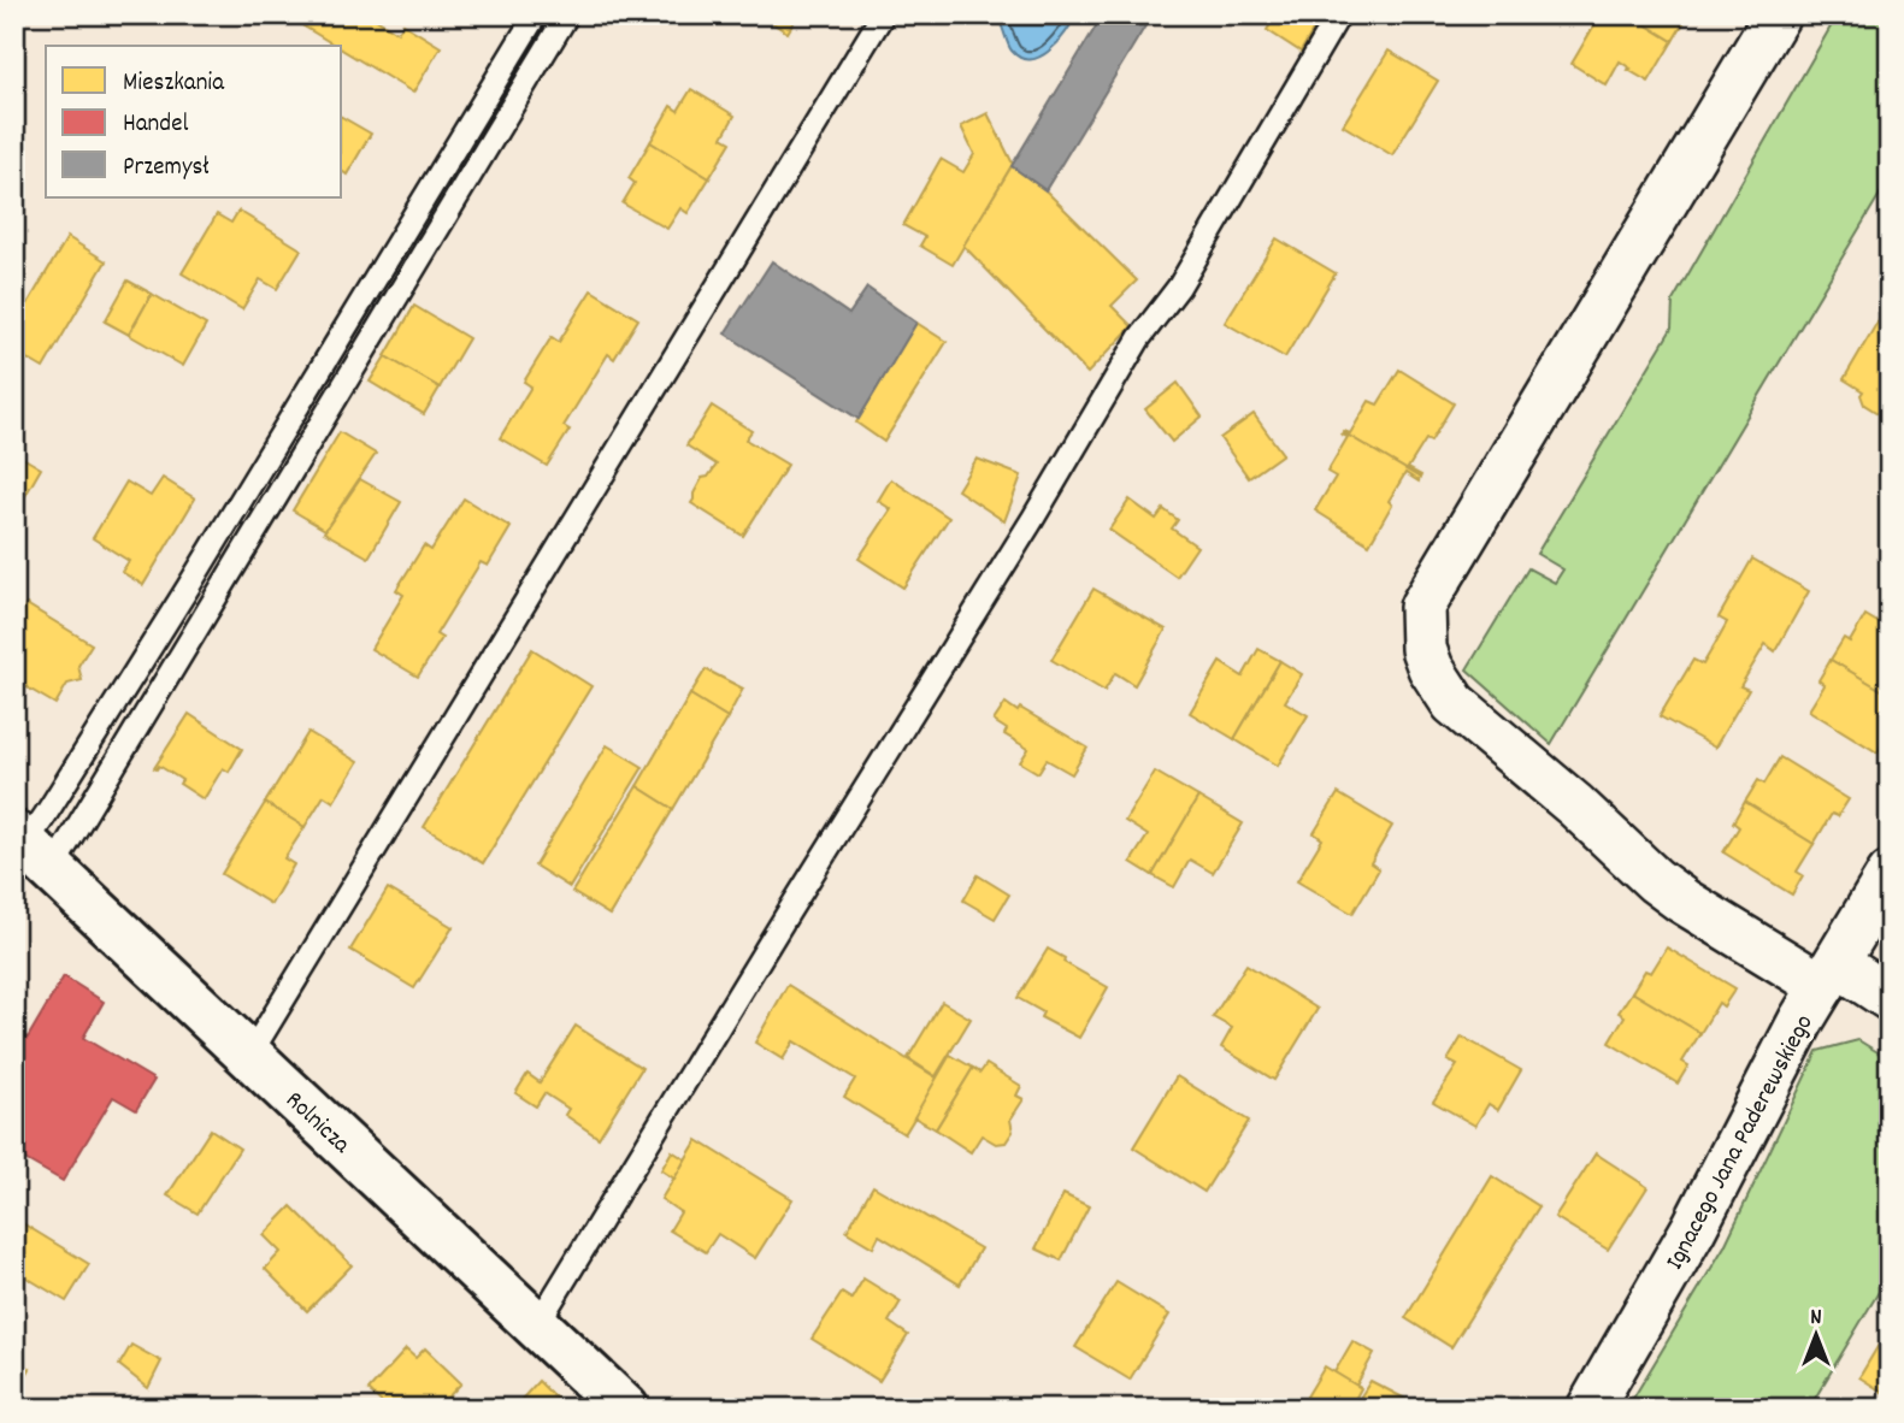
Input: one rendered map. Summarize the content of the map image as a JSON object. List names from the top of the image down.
{
  "streets": {
    "street": ["Rolnicza", "Ignacego Jana Paderewskiego"]
  },
  "legend": ["Mieszkania", "Handel", "Przemysł"],
  "north": "top"
}
